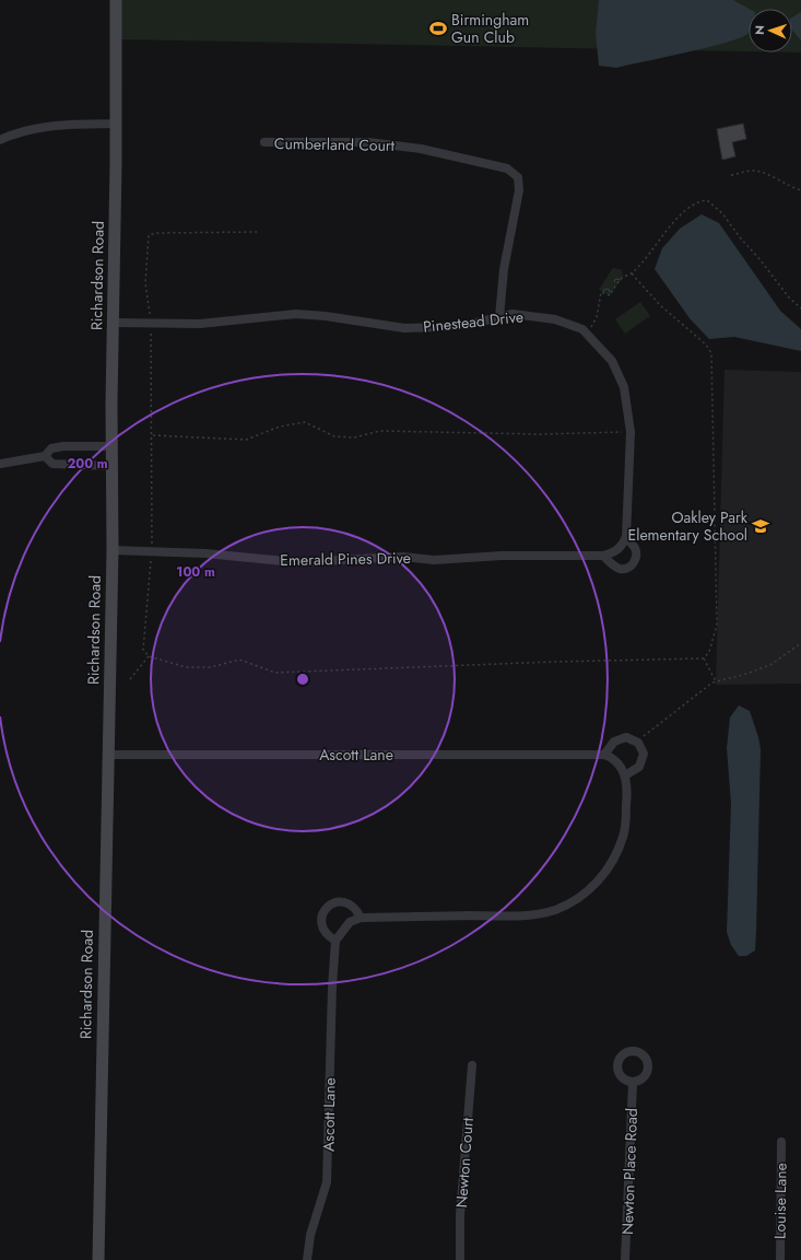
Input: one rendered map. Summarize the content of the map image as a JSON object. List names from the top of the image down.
{
  "streets": {
    "street": [
      "Cumberland Court",
      "Richardson Road",
      "Pinestead Drive",
      "Emerald Pines Drive",
      "Ascott Lane",
      "Newton Court",
      "Newton Place Road",
      "Louise Lane"
    ]
  },
  "crossings": [
    ["Cumberland Court", "Pinestead Drive"],
    ["Richardson Road", "Pinestead Drive"],
    ["Richardson Road", "Emerald Pines Drive"],
    ["Richardson Road", "Ascott Lane"],
    ["Pinestead Drive", "Emerald Pines Drive"]
  ],
  "places": {
    "sports": ["Birmingham Gun Club"],
    "school or university": ["Oakley Park Elementary School"]
  },
  "north": "left",
  "rings": ["200 m", "100 m"]
}
